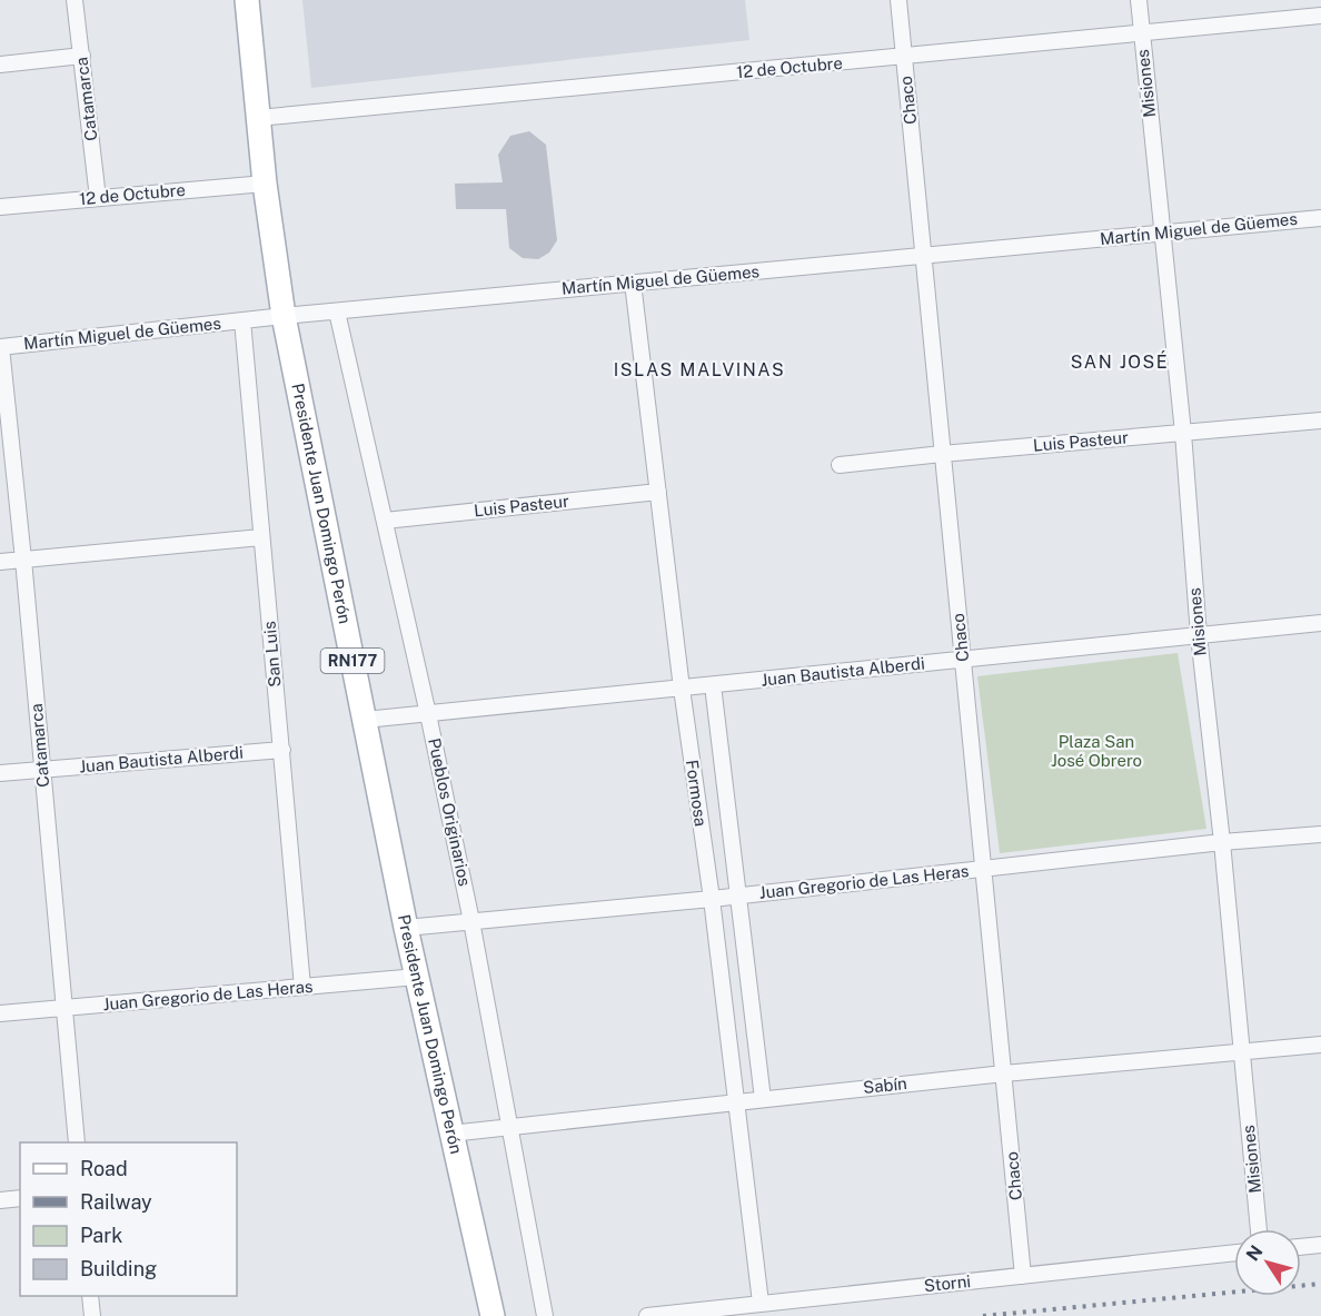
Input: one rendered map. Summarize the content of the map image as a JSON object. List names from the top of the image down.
{
  "streets": {
    "main road": ["Presidente Juan Domingo Perón", "RN177"],
    "street": [
      "12 de Octubre",
      "Misiones",
      "Catamarca",
      "Chaco",
      "Martín Miguel de Güemes",
      "Luis Pasteur",
      "San Luis",
      "Juan Bautista Alberdi",
      "Formosa",
      "Pueblos Originarios",
      "Juan Gregorio de Las Heras",
      "Sabín",
      "Storni"
    ]
  },
  "crossings": [
    ["12 de Octubre", "Misiones"],
    ["12 de Octubre", "Catamarca"],
    ["12 de Octubre", "Chaco"],
    ["12 de Octubre", "Presidente Juan Domingo Perón"],
    ["Misiones", "Martín Miguel de Güemes"],
    ["Misiones", "Luis Pasteur"],
    ["Misiones", "Juan Bautista Alberdi"],
    ["Misiones", "Juan Gregorio de Las Heras"],
    ["Misiones", "Sabín"],
    ["Catamarca", "Martín Miguel de Güemes"],
    ["Catamarca", "Juan Bautista Alberdi"],
    ["Catamarca", "Juan Gregorio de Las Heras"],
    ["Chaco", "Martín Miguel de Güemes"],
    ["Chaco", "Luis Pasteur"],
    ["Chaco", "Juan Bautista Alberdi"],
    ["Chaco", "Juan Gregorio de Las Heras"],
    ["Chaco", "Sabín"],
    ["Chaco", "Storni"],
    ["Martín Miguel de Güemes", "Presidente Juan Domingo Perón"],
    ["Martín Miguel de Güemes", "San Luis"],
    ["Martín Miguel de Güemes", "Formosa"],
    ["Martín Miguel de Güemes", "Pueblos Originarios"],
    ["Luis Pasteur", "Formosa"],
    ["Luis Pasteur", "Pueblos Originarios"],
    ["Presidente Juan Domingo Perón", "Juan Bautista Alberdi"],
    ["Presidente Juan Domingo Perón", "Juan Gregorio de Las Heras"],
    ["Presidente Juan Domingo Perón", "Sabín"],
    ["San Luis", "Juan Bautista Alberdi"],
    ["San Luis", "Juan Gregorio de Las Heras"],
    ["Juan Bautista Alberdi", "Formosa"],
    ["Juan Bautista Alberdi", "Pueblos Originarios"],
    ["Formosa", "Juan Gregorio de Las Heras"],
    ["Formosa", "Sabín"],
    ["Formosa", "Storni"],
    ["Pueblos Originarios", "Juan Gregorio de Las Heras"],
    ["Pueblos Originarios", "Sabín"]
  ],
  "districts": ["SAN JOSÉ", "ISLAS MALVINAS"],
  "parks": ["Plaza San José Obrero"],
  "legend": [
    "Road",
    "Railway",
    "Park",
    "Building"
  ],
  "north": "top left"
}
